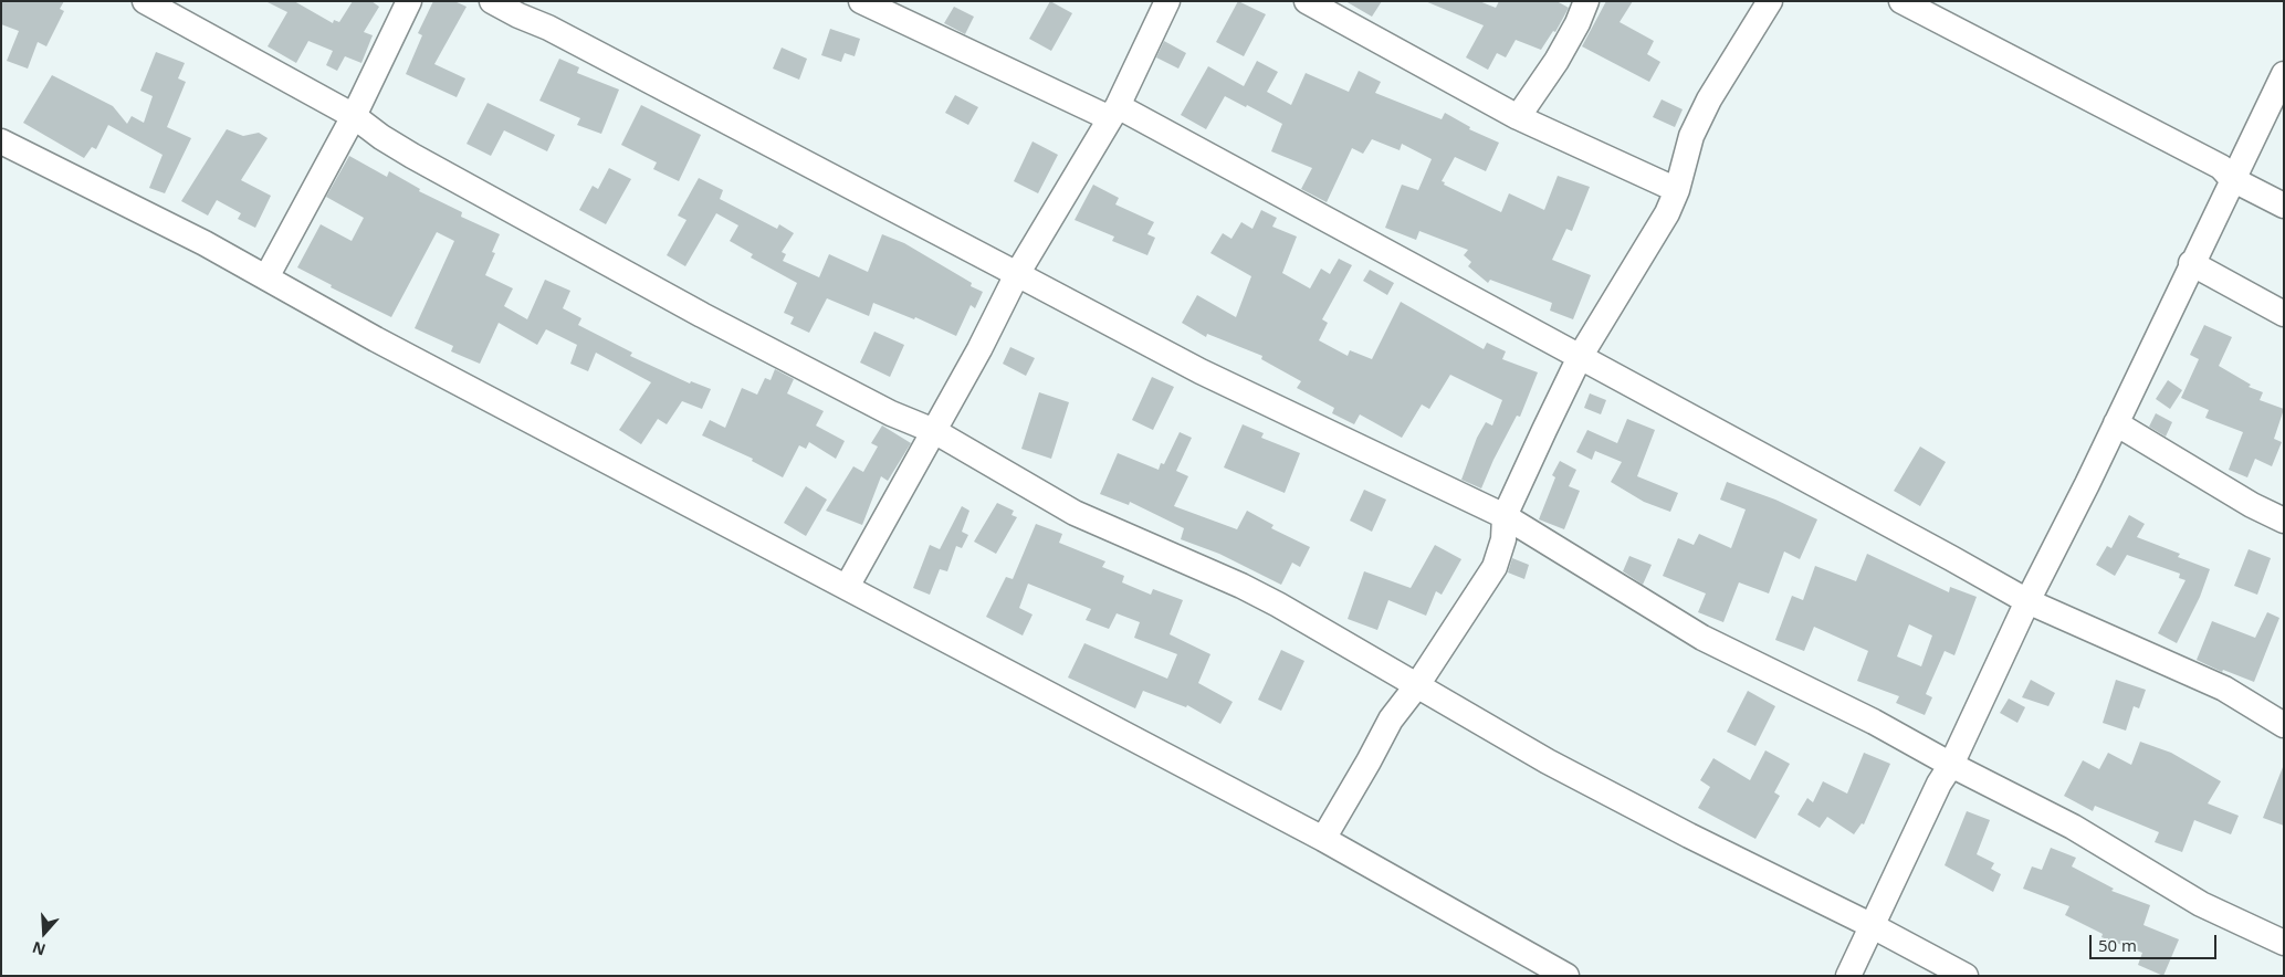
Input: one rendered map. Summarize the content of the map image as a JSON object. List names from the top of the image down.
{
  "scale_bar": "50 m",
  "north": "bottom"
}
